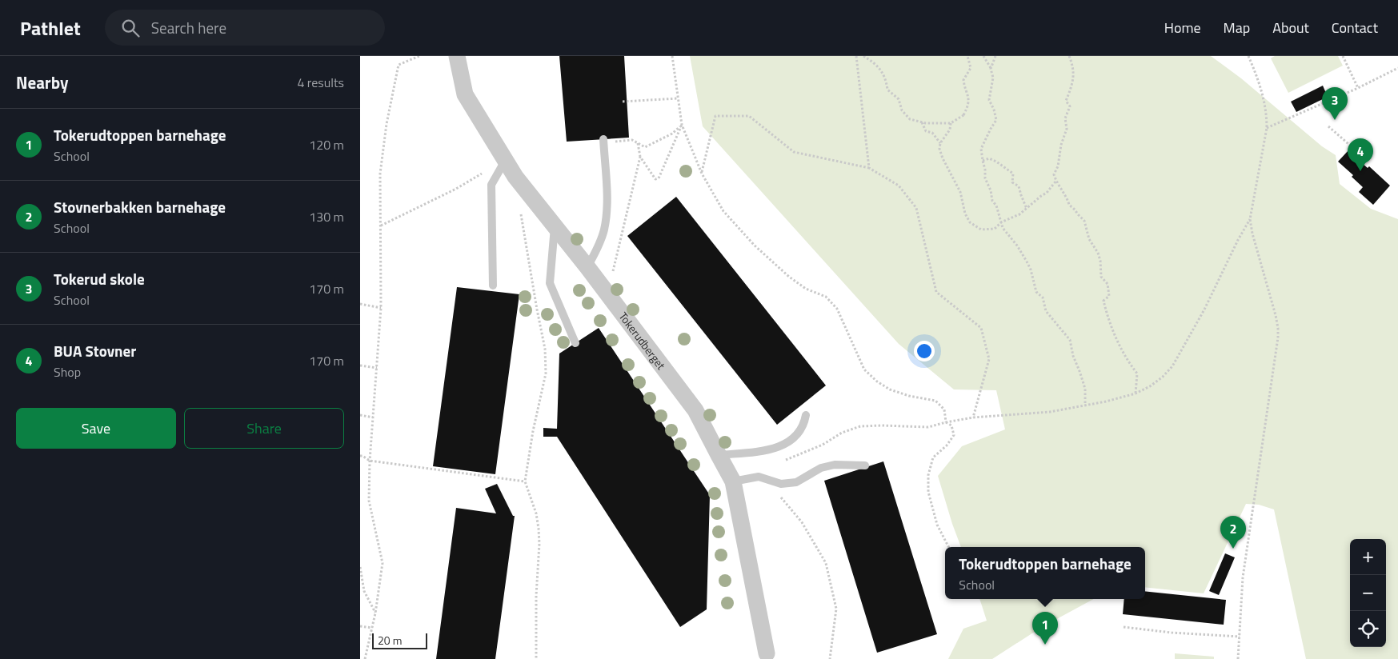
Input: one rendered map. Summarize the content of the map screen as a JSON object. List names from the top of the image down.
{
  "streets": {
    "street": ["Tokerudberget"]
  },
  "scale_bar": "20 m",
  "page": {
    "header": "Pathlet",
    "search": "Search here",
    "nav": [
      "Home",
      "Map",
      "About",
      "Contact"
    ],
    "heading": ["Nearby", "4 results"],
    "pins": [
      "3",
      "4",
      "2",
      "1"
    ],
    "list": [
      {
        "mark": "1",
        "name": "Tokerudtoppen barnehage",
        "note": "School",
        "value": "120 m"
      },
      {
        "mark": "2",
        "name": "Stovnerbakken barnehage",
        "note": "School",
        "value": "130 m"
      },
      {
        "mark": "3",
        "name": "Tokerud skole",
        "note": "School",
        "value": "170 m"
      },
      {
        "mark": "4",
        "name": "BUA Stovner",
        "note": "Shop",
        "value": "170 m"
      }
    ],
    "buttons": ["Save", "Share"],
    "map_buttons": ["+", "−"],
    "popup": ["Tokerudtoppen barnehage", "School"],
    "scale": "20 m"
  }
}
